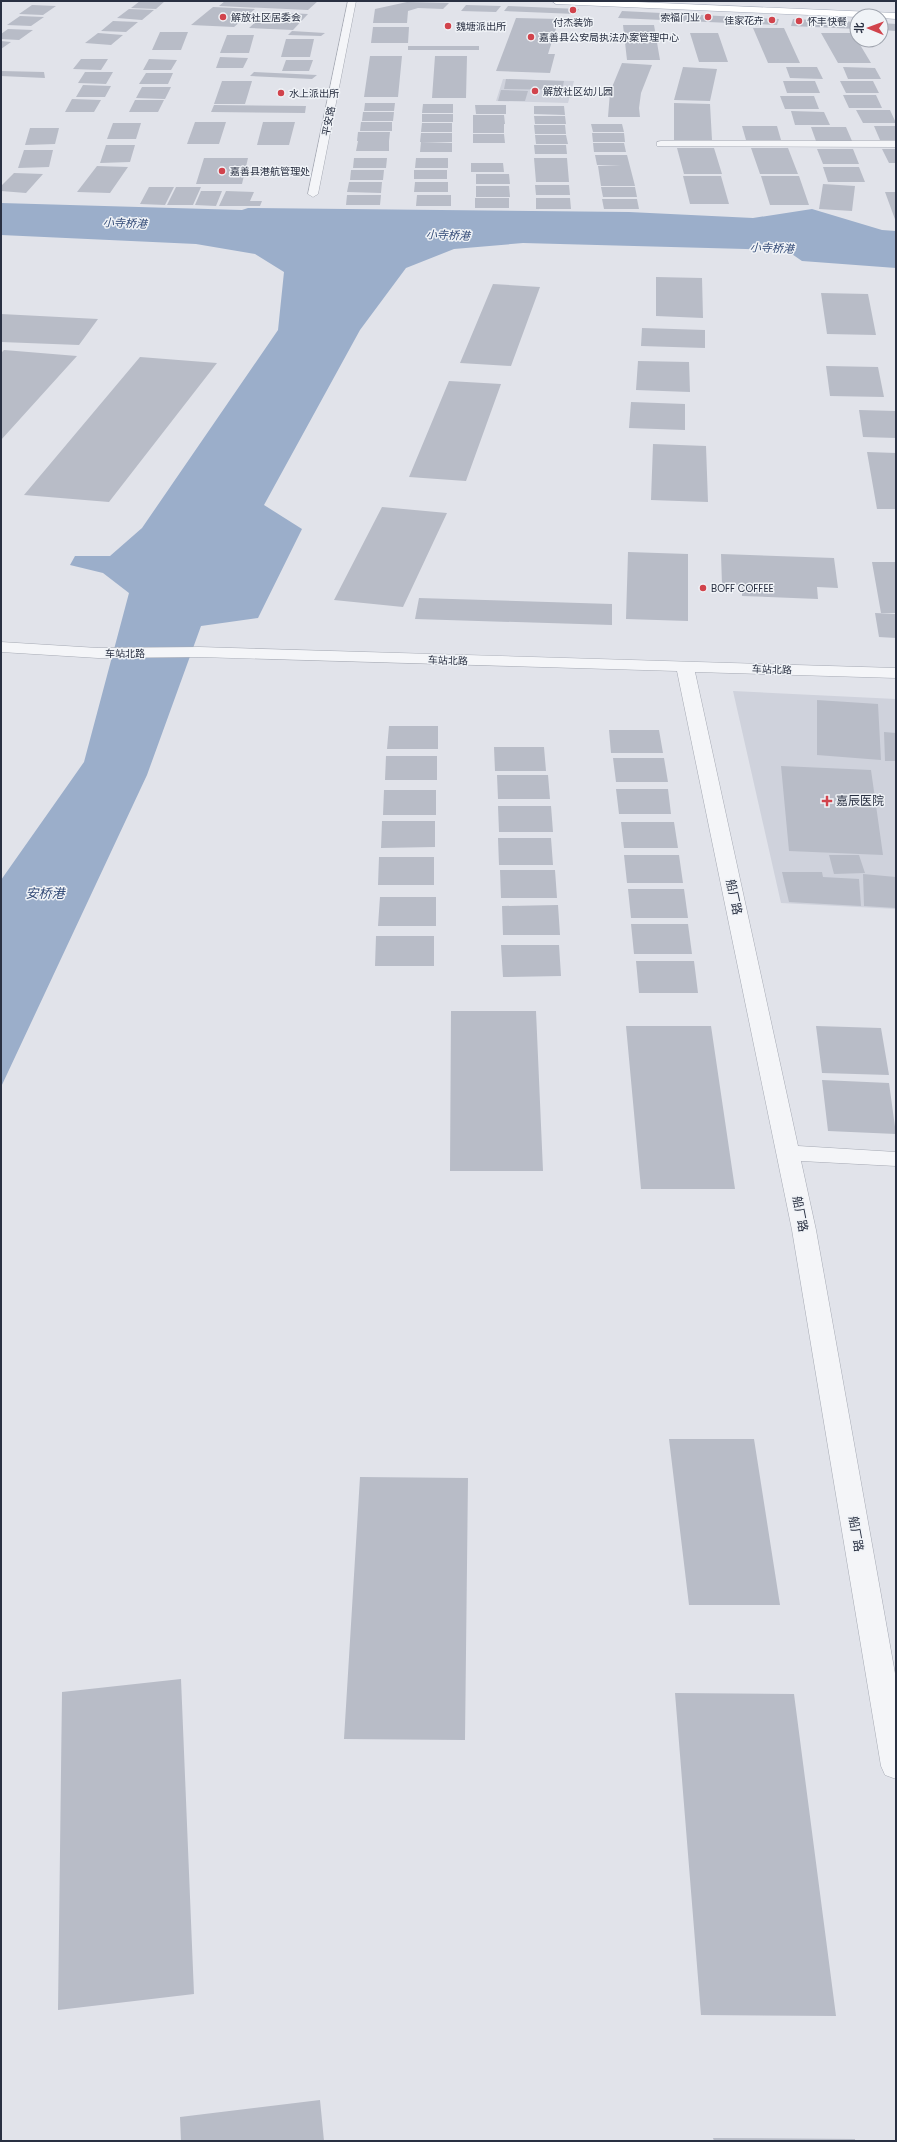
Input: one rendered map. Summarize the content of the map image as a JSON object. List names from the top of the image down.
{
  "streets": {
    "street": ["平安路", "车站北路", "船厂路"]
  },
  "crossings": [
    ["车站北路", "船厂路"]
  ],
  "water": ["小寺桥港", "安桥港"],
  "places": {
    "other": [
      "付杰装饰",
      "解放社区居委会",
      "索福门业",
      "佳家花卉",
      "怀丰快餐",
      "魏塘派出所",
      "嘉善县公安局执法办案管理中心",
      "解放社区幼儿园",
      "水上派出所",
      "嘉善县港航管理处",
      "BOFF COFFEE"
    ],
    "health": ["嘉辰医院"]
  },
  "north": "left"
}
